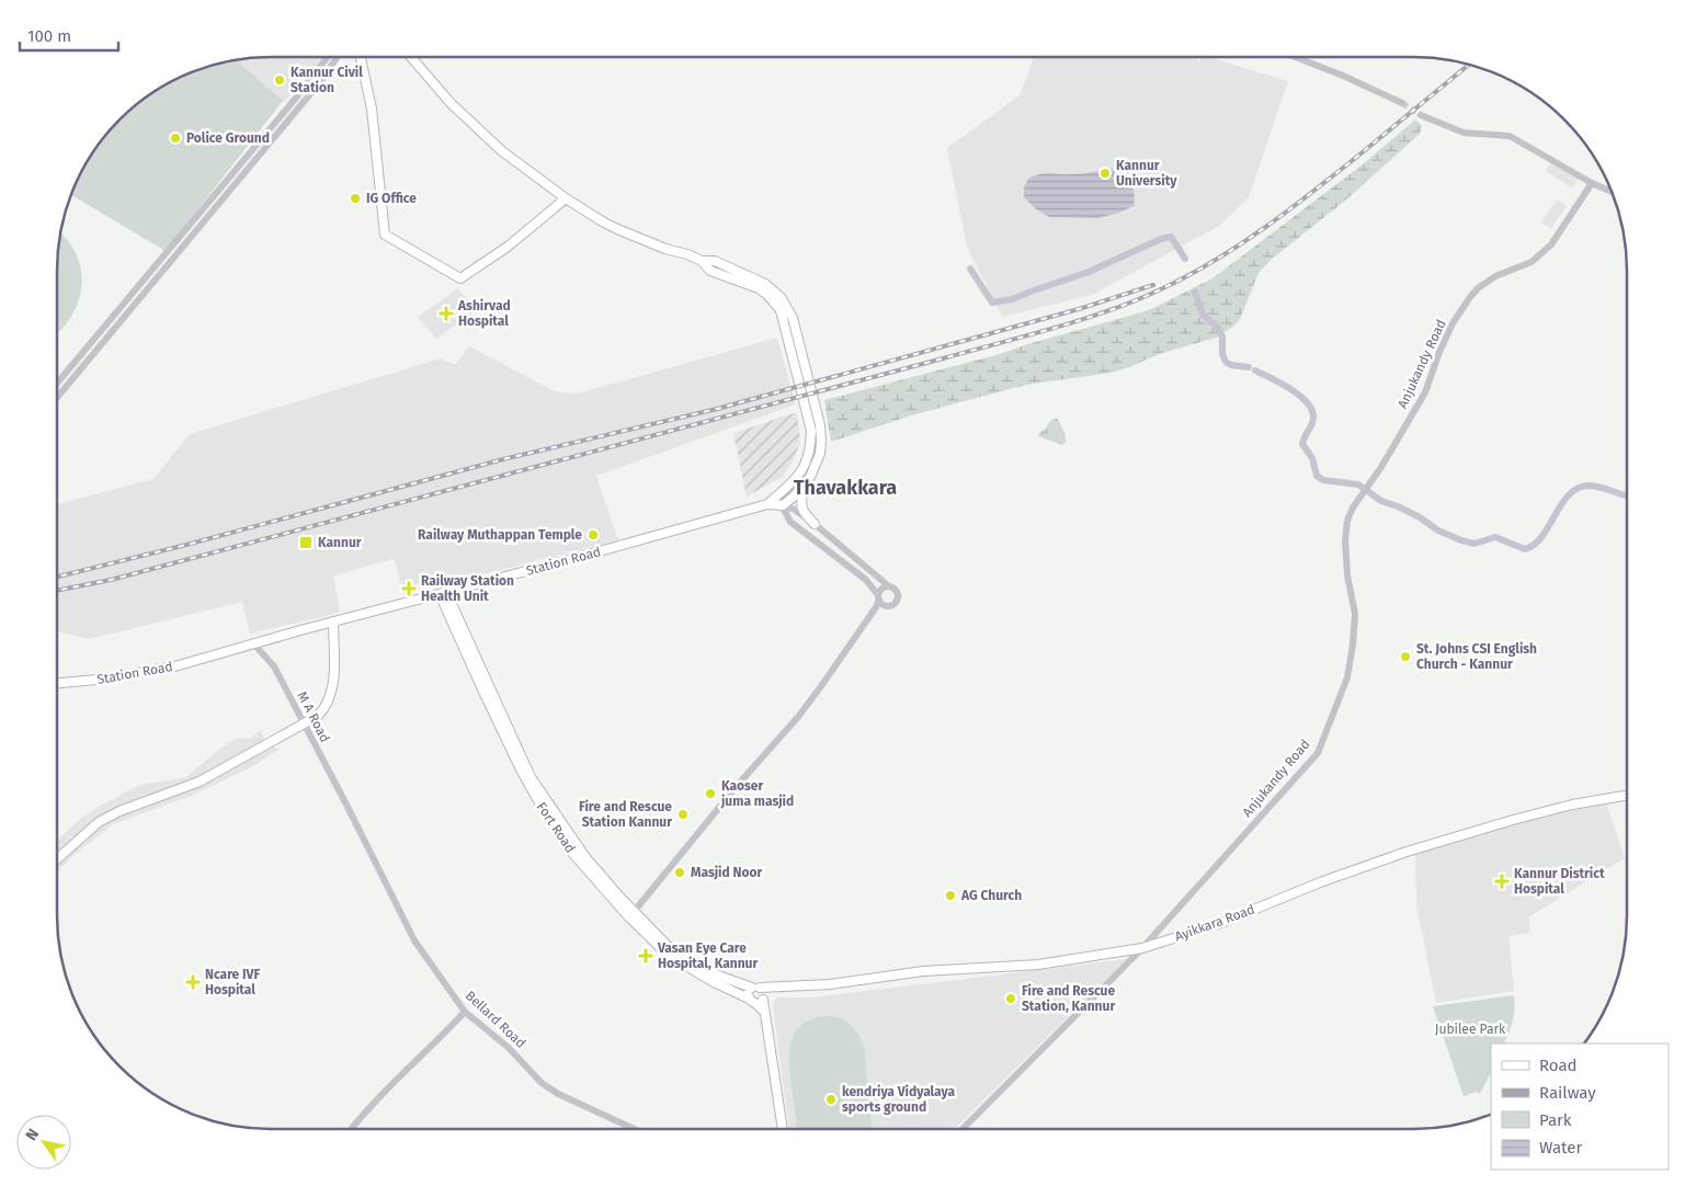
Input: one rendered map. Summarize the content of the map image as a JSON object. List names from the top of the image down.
{
  "streets": {
    "main road": ["Station Road", "Fort Road", "Ayikkara Road"],
    "street": ["Anjukandy Road", "M A Road", "Bellard Road"]
  },
  "crossings": [
    ["Anjukandy Road", "Ayikkara Road"],
    ["Station Road", "M A Road"],
    ["Station Road", "Fort Road"],
    ["M A Road", "Bellard Road"],
    ["Fort Road", "Ayikkara Road"]
  ],
  "districts": ["Thavakkara"],
  "parks": ["Jubilee Park"],
  "places": {
    "other": [
      "Kannur Civil Station",
      "Police Ground",
      "Kannur University",
      "IG Office",
      "Railway Muthappan Temple",
      "St. Johns CSI English Church - Kannur",
      "Kaoser juma masjid",
      "Fire and Rescue Station Kannur",
      "Masjid Noor",
      "AG Church",
      "Fire and Rescue Station, Kannur",
      "kendriya Vidyalaya sports ground"
    ],
    "health": [
      "Ashirvad Hospital",
      "Railway Station Health Unit",
      "Kannur District Hospital",
      "Vasan Eye Care Hospital, Kannur",
      "Ncare IVF Hospital"
    ],
    "transit": ["Kannur"]
  },
  "legend": [
    "Road",
    "Railway",
    "Park",
    "Water"
  ],
  "scale_bar": "100 m",
  "north": "top left"
}
